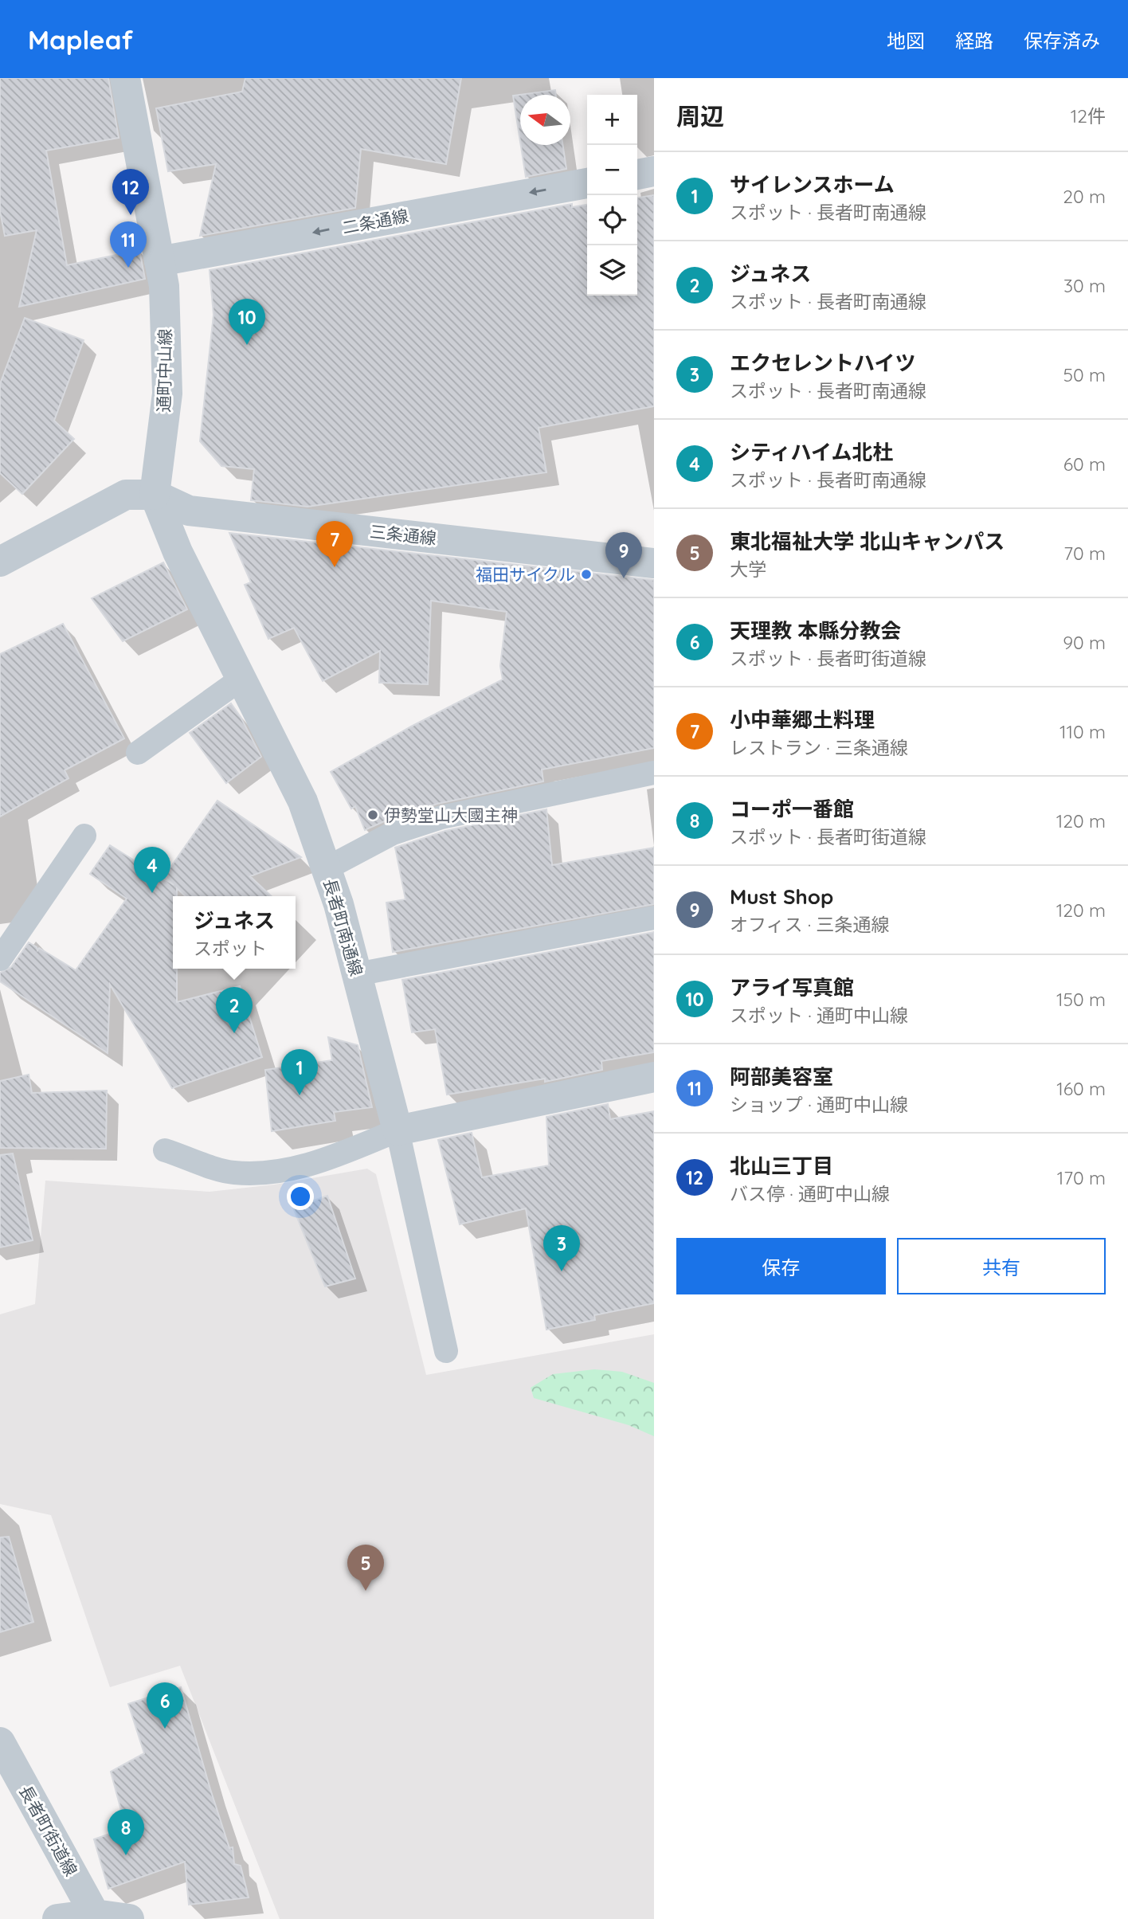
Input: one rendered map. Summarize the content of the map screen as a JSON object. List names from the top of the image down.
{
  "streets": {
    "street": [
      "二条通線",
      "通町中山線",
      "三条通線",
      "長者町南通線",
      "長者町街道線"
    ]
  },
  "crossings": [
    ["二条通線", "通町中山線"],
    ["通町中山線", "三条通線"],
    ["通町中山線", "長者町南通線"],
    ["三条通線", "長者町南通線"]
  ],
  "one_way": ["二条通線"],
  "places": ["福田サイクル", "伊勢堂山大國主神"],
  "north": "left",
  "page": {
    "header": "Mapleaf",
    "nav": ["地図", "経路", "保存済み"],
    "heading": ["周辺", "12件"],
    "map_buttons": ["+", "−"],
    "list": [
      {
        "mark": "1",
        "name": "サイレンスホーム",
        "note": "スポット · 長者町南通線",
        "value": "20 m"
      },
      {
        "mark": "2",
        "name": "ジュネス",
        "note": "スポット · 長者町南通線",
        "value": "30 m"
      },
      {
        "mark": "3",
        "name": "エクセレントハイツ",
        "note": "スポット · 長者町南通線",
        "value": "50 m"
      },
      {
        "mark": "4",
        "name": "シティハイム北杜",
        "note": "スポット · 長者町南通線",
        "value": "60 m"
      },
      {
        "mark": "5",
        "name": "東北福祉大学 北山キャンパス",
        "note": "大学",
        "value": "70 m"
      },
      {
        "mark": "6",
        "name": "天理教 本縣分教会",
        "note": "スポット · 長者町街道線",
        "value": "90 m"
      },
      {
        "mark": "7",
        "name": "小中華郷土料理",
        "note": "レストラン · 三条通線",
        "value": "110 m"
      },
      {
        "mark": "8",
        "name": "コーポ一番館",
        "note": "スポット · 長者町街道線",
        "value": "120 m"
      },
      {
        "mark": "9",
        "name": "Must Shop",
        "note": "オフィス · 三条通線",
        "value": "120 m"
      },
      {
        "mark": "10",
        "name": "アライ写真館",
        "note": "スポット · 通町中山線",
        "value": "150 m"
      },
      {
        "mark": "11",
        "name": "阿部美容室",
        "note": "ショップ · 通町中山線",
        "value": "160 m"
      },
      {
        "mark": "12",
        "name": "北山三丁目",
        "note": "バス停 · 通町中山線",
        "value": "170 m"
      }
    ],
    "pins": [
      "12",
      "11",
      "10",
      "7",
      "9",
      "4",
      "2",
      "1",
      "3",
      "5",
      "6",
      "8"
    ],
    "popup": ["ジュネス", "スポット"],
    "buttons": ["保存", "共有"]
  }
}
